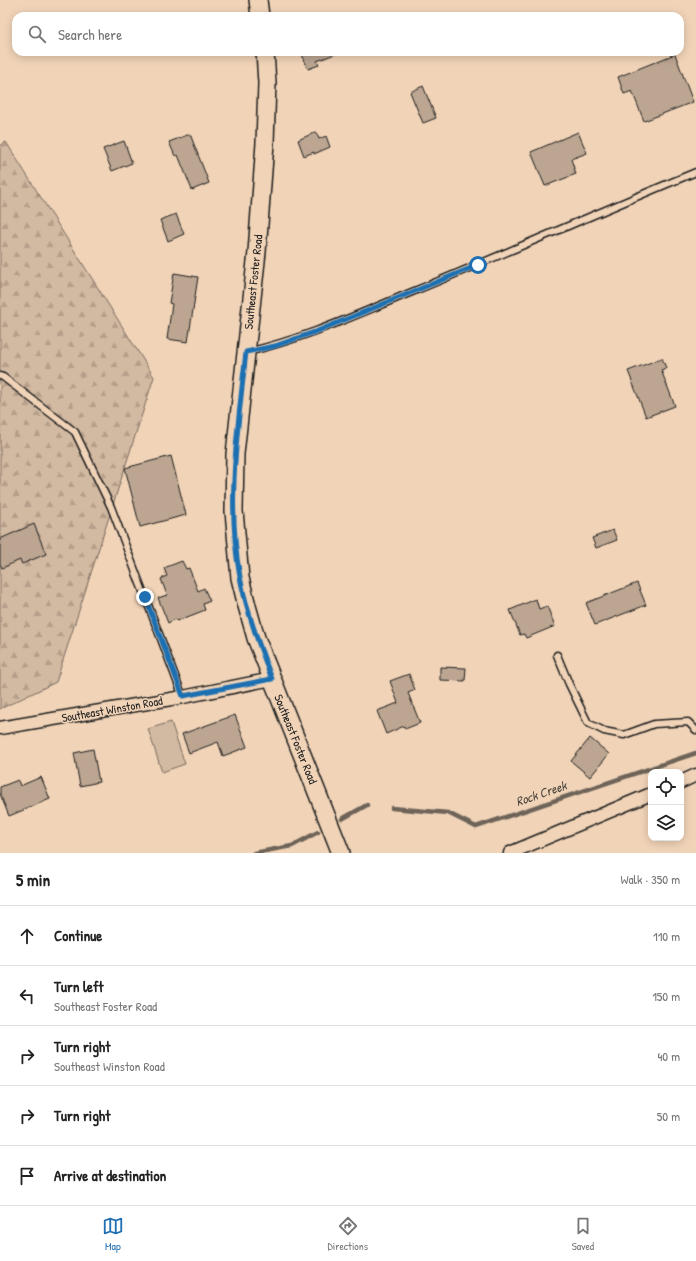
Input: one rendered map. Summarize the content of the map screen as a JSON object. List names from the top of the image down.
{
  "streets": {
    "main road": ["Southeast Foster Road"],
    "street": ["Southeast Winston Road"]
  },
  "crossings": [
    ["Southeast Foster Road", "Southeast Winston Road"]
  ],
  "water": ["Rock Creek"],
  "page": {
    "search": "Search here",
    "heading": ["5 min", "Walk · 350 m"],
    "list": [
      ["Continue", "110 m"],
      ["Turn left", "Southeast Foster Road", "150 m"],
      ["Turn right", "Southeast Winston Road", "40 m"],
      ["Turn right", "50 m"],
      "Arrive at destination"
    ],
    "nav": ["Map", "Directions", "Saved"]
  }
}
